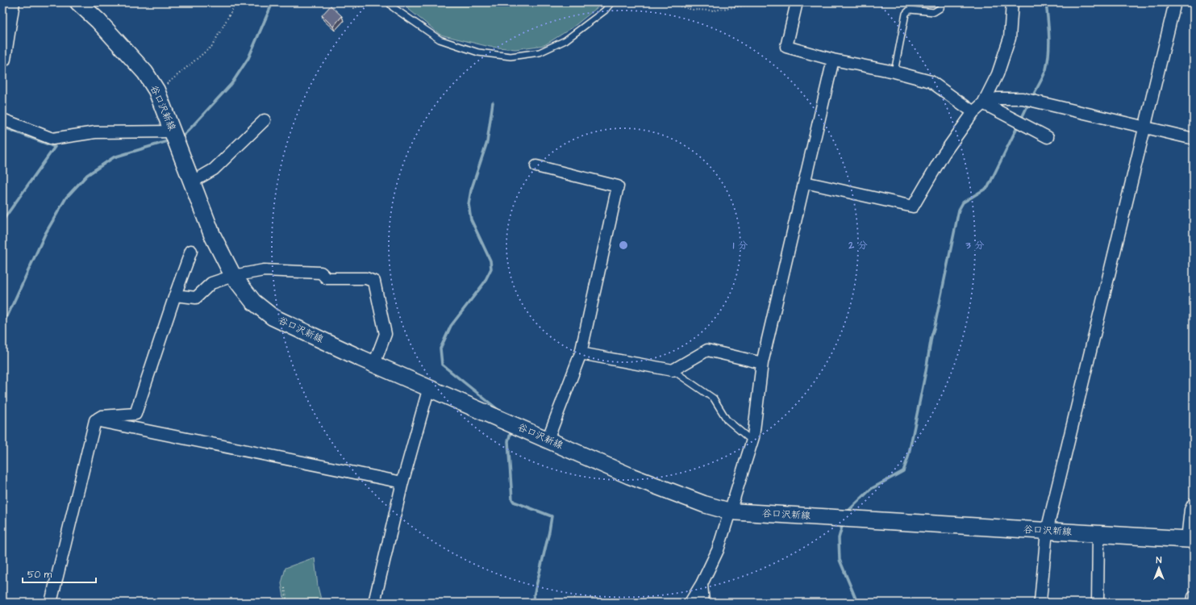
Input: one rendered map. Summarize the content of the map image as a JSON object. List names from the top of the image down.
{
  "streets": {
    "main road": ["谷口沢新線"]
  },
  "scale_bar": "50 m",
  "north": "top",
  "rings": ["1 分", "2 分", "3 分"]
}
